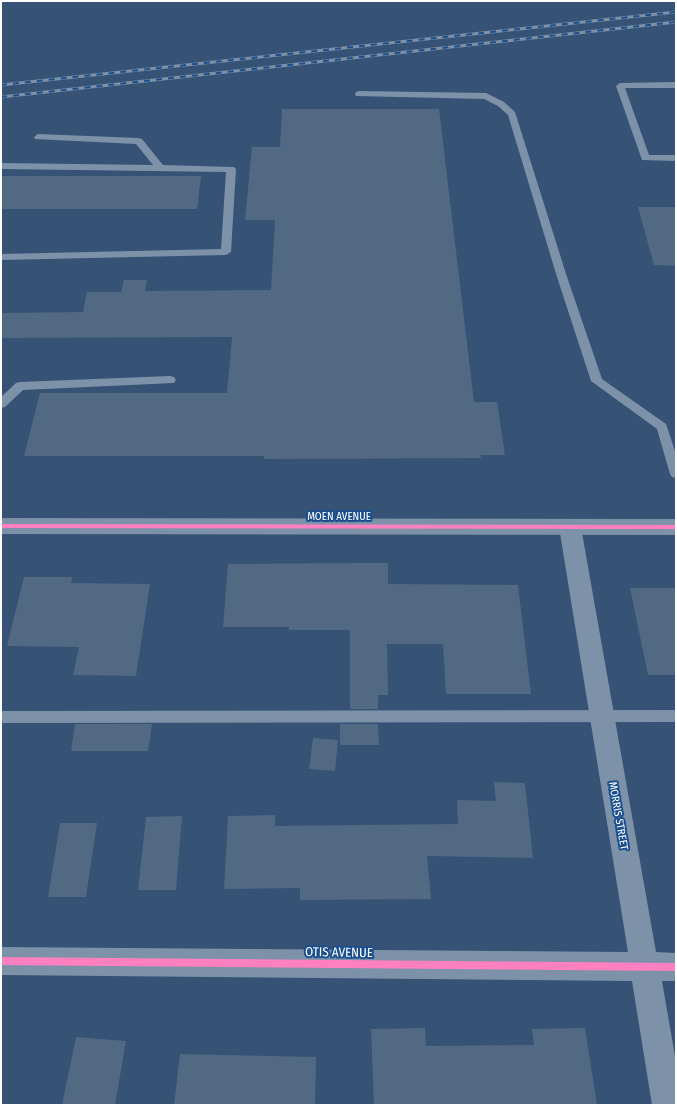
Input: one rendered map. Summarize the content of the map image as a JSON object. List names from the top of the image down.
{
  "streets": {
    "street": ["MOEN AVENUE", "MORRIS STREET", "OTIS AVENUE"]
  },
  "crossings": [
    ["MOEN AVENUE", "MORRIS STREET"],
    ["MORRIS STREET", "OTIS AVENUE"]
  ]
}
